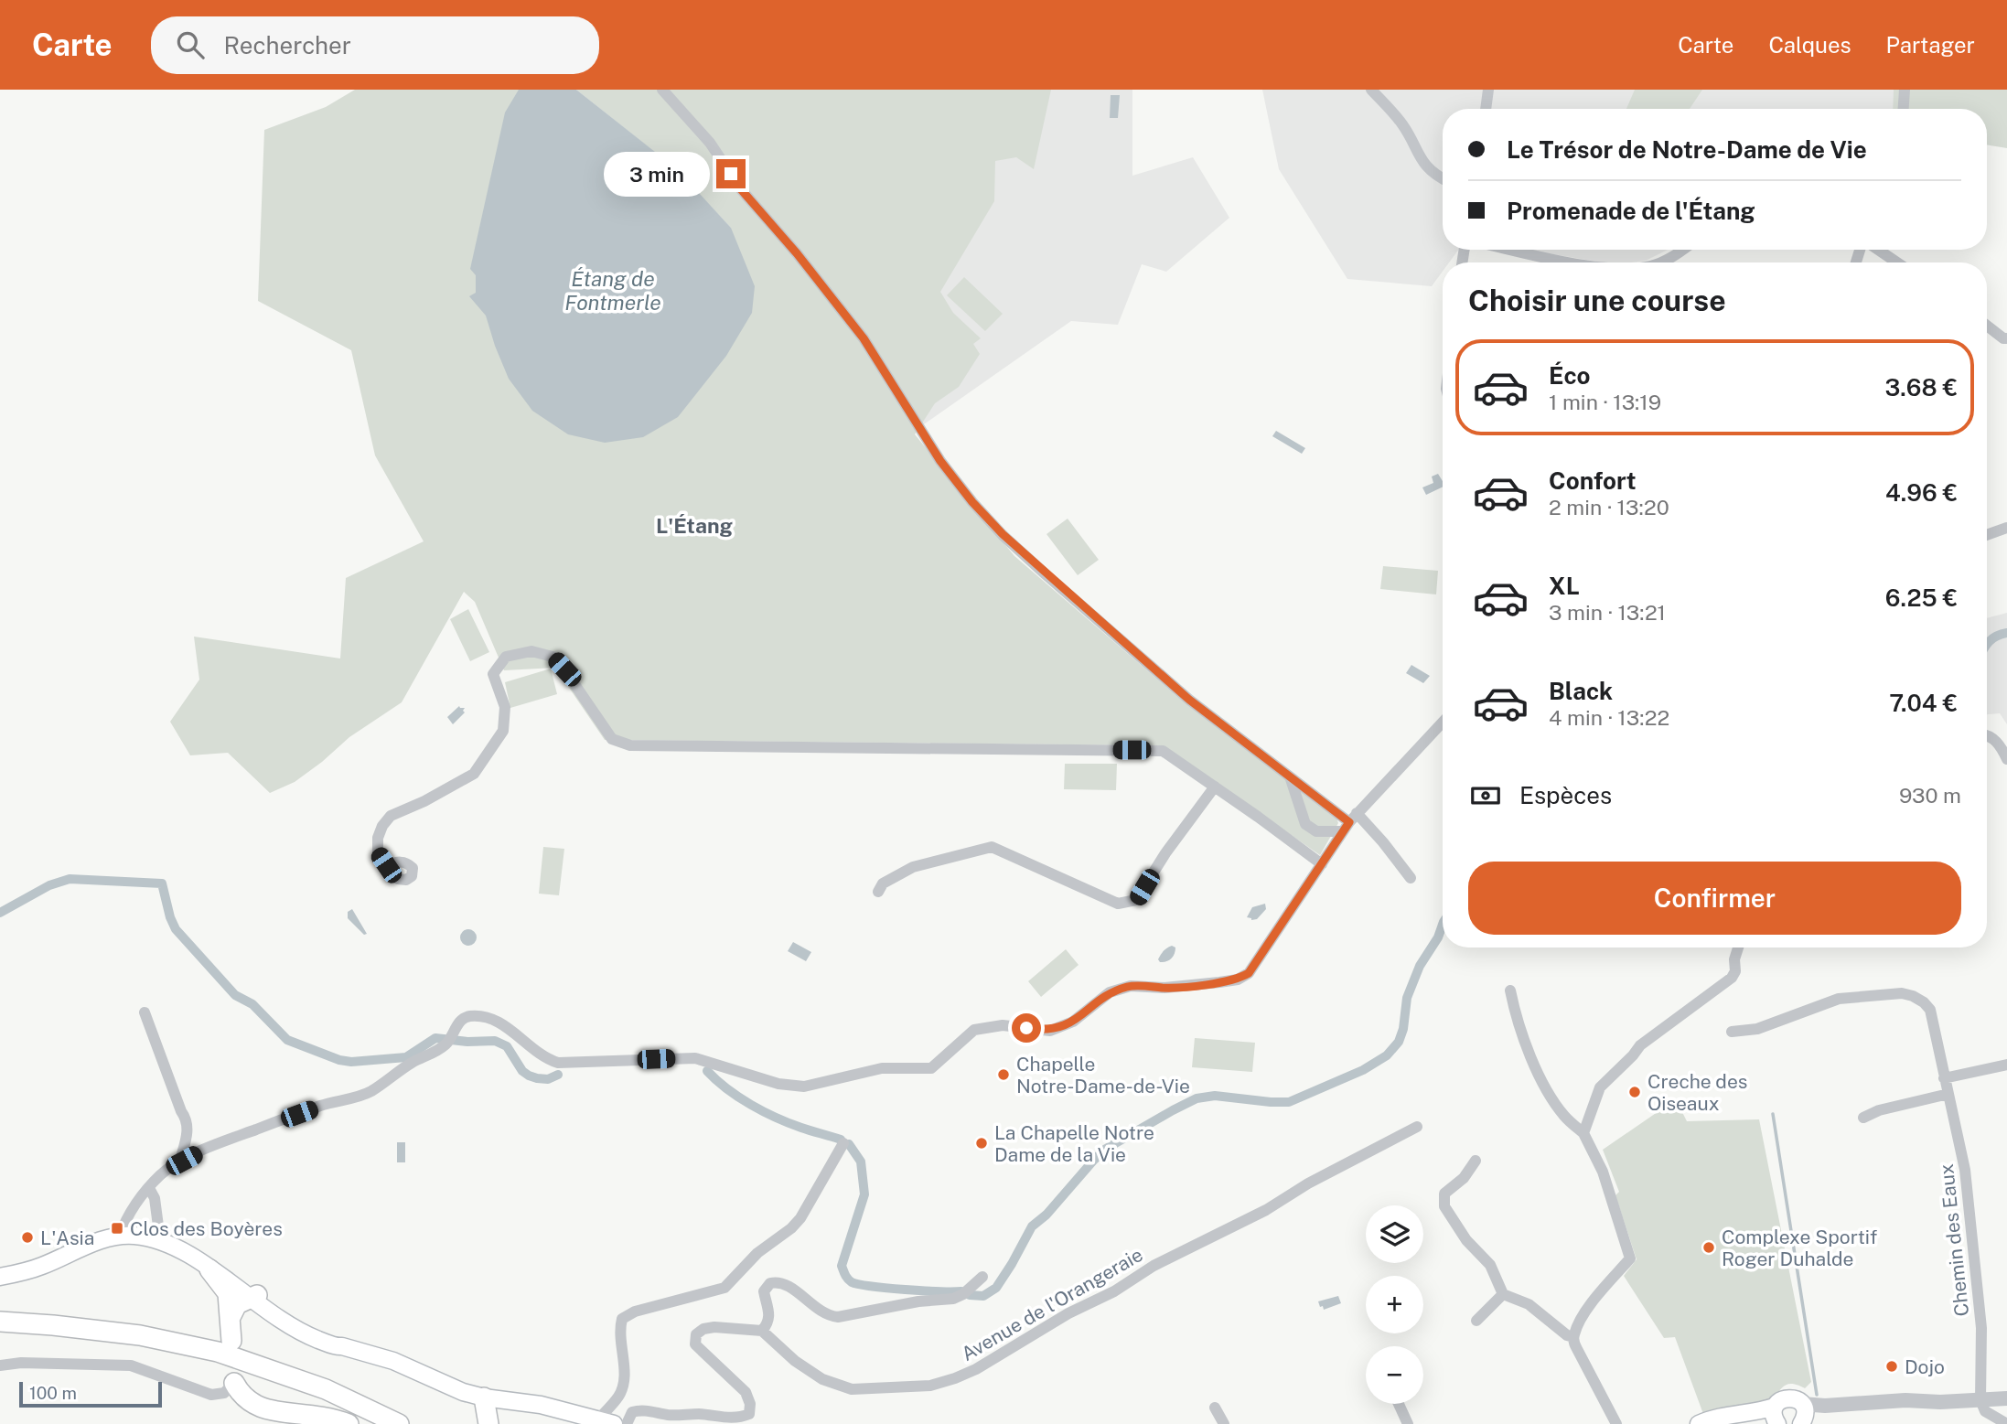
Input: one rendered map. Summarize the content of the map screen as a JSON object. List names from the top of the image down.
{
  "streets": {
    "street": ["Chemin des Eaux", "Avenue de l'Orangeraie"]
  },
  "districts": ["L'Étang"],
  "water": ["Étang de Fontmerle"],
  "places": {
    "other": [
      "Chapelle Notre-Dame-de-Vie",
      "Creche des Oiseaux",
      "La Chapelle Notre Dame de la Vie",
      "L'Asia",
      "Complexe Sportif Roger Duhalde",
      "Dojo"
    ],
    "transit": ["Clos des Boyères"]
  },
  "scale_bar": "100 m",
  "page": {
    "header": "Carte",
    "search": "Rechercher",
    "nav": ["Carte", "Calques", "Partager"],
    "banner": ["Le Trésor de Notre-Dame de Vie", "Promenade de l'Étang"],
    "bubble": "3 min",
    "heading": "Choisir une course",
    "list": [
      {
        "name": "Éco",
        "note": "1 min · 13:19",
        "value": "3.68 €"
      },
      {
        "name": "Confort",
        "note": "2 min · 13:20",
        "value": "4.96 €"
      },
      {
        "name": "XL",
        "note": "3 min · 13:21",
        "value": "6.25 €"
      },
      {
        "name": "Black",
        "note": "4 min · 13:22",
        "value": "7.04 €"
      }
    ],
    "pay": ["Espèces", "930 m"],
    "buttons": "Confirmer",
    "map_buttons": ["+", "−"],
    "scale": "100 m"
  }
}
